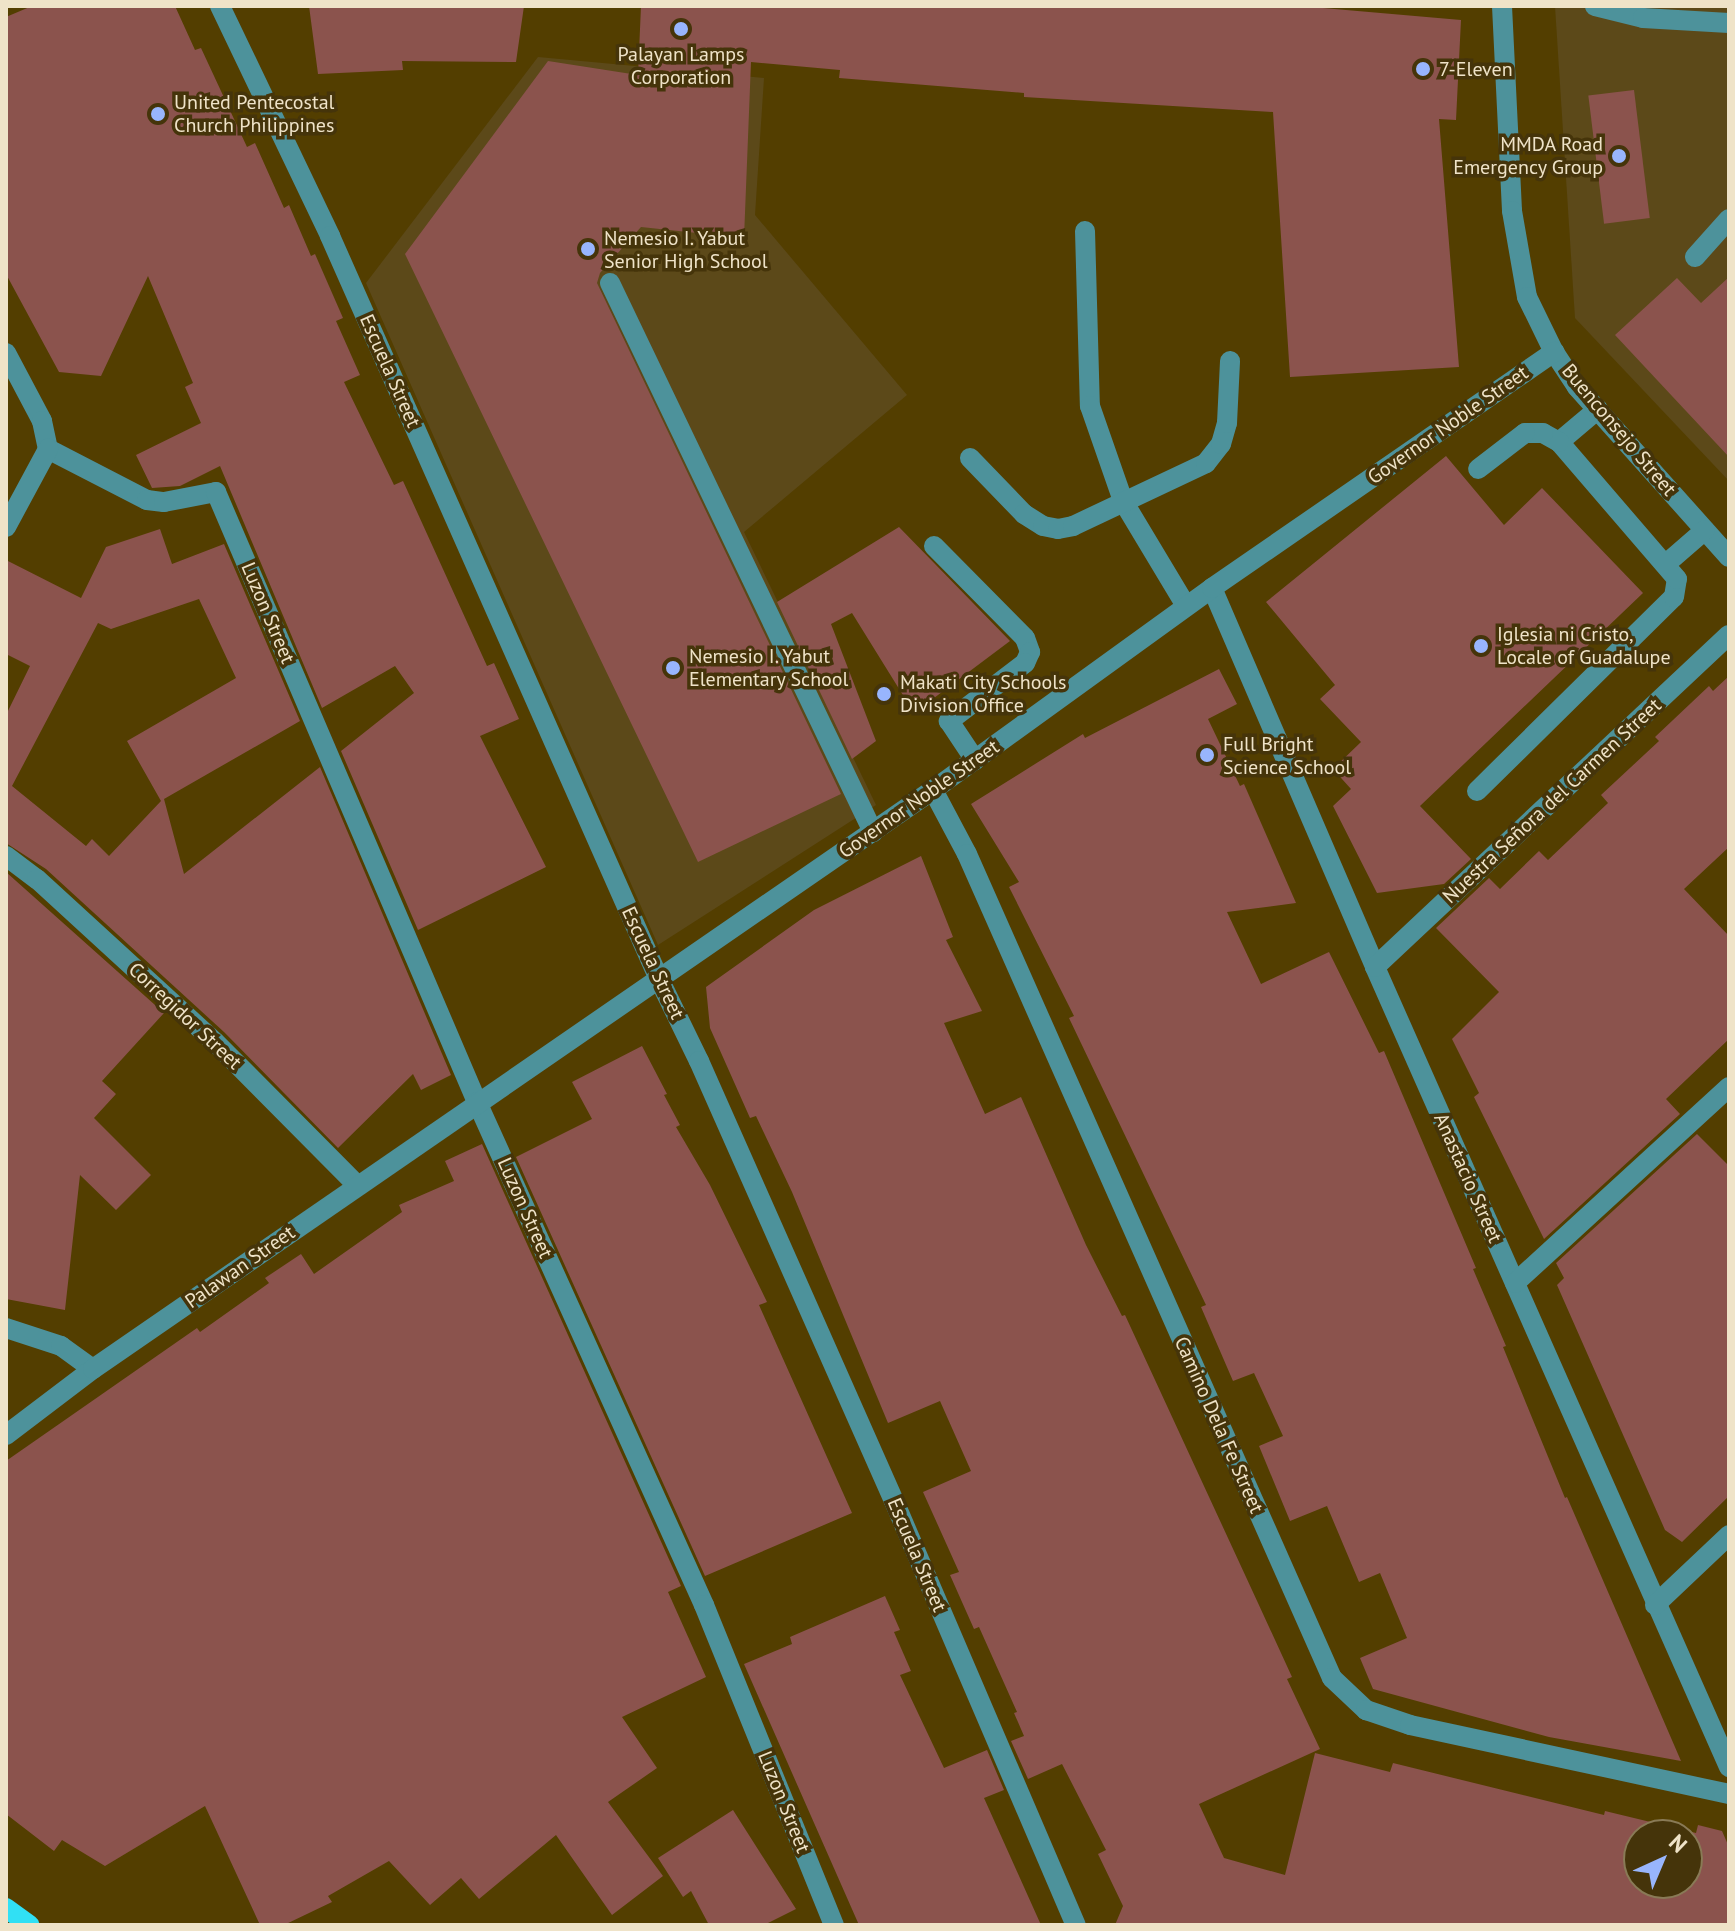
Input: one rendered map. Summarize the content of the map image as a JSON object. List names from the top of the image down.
{
  "streets": {
    "street": [
      "Escuela Street",
      "Governor Noble Street",
      "Buenconsejo Street",
      "Luzon Street",
      "Nuestra Señora del Carmen Street",
      "Corregidor Street",
      "Anastacio Street",
      "Palawan Street",
      "Camino Dela Fe Street"
    ]
  },
  "crossings": [
    ["Escuela Street", "Governor Noble Street"],
    ["Governor Noble Street", "Buenconsejo Street"],
    ["Governor Noble Street", "Luzon Street"],
    ["Governor Noble Street", "Anastacio Street"],
    ["Governor Noble Street", "Palawan Street"],
    ["Governor Noble Street", "Camino Dela Fe Street"],
    ["Luzon Street", "Palawan Street"],
    ["Nuestra Señora del Carmen Street", "Anastacio Street"],
    ["Corregidor Street", "Palawan Street"]
  ],
  "places": [
    "Palayan Lamps Corporation",
    "7-Eleven",
    "United Pentecostal Church Philippines",
    "MMDA Road Emergency Group",
    "Nemesio I. Yabut Senior High School",
    "Iglesia ni Cristo, Locale of Guadalupe",
    "Nemesio I. Yabut Elementary School",
    "Makati City Schools Division Office",
    "Full Bright Science School"
  ],
  "north": "top right"
}
